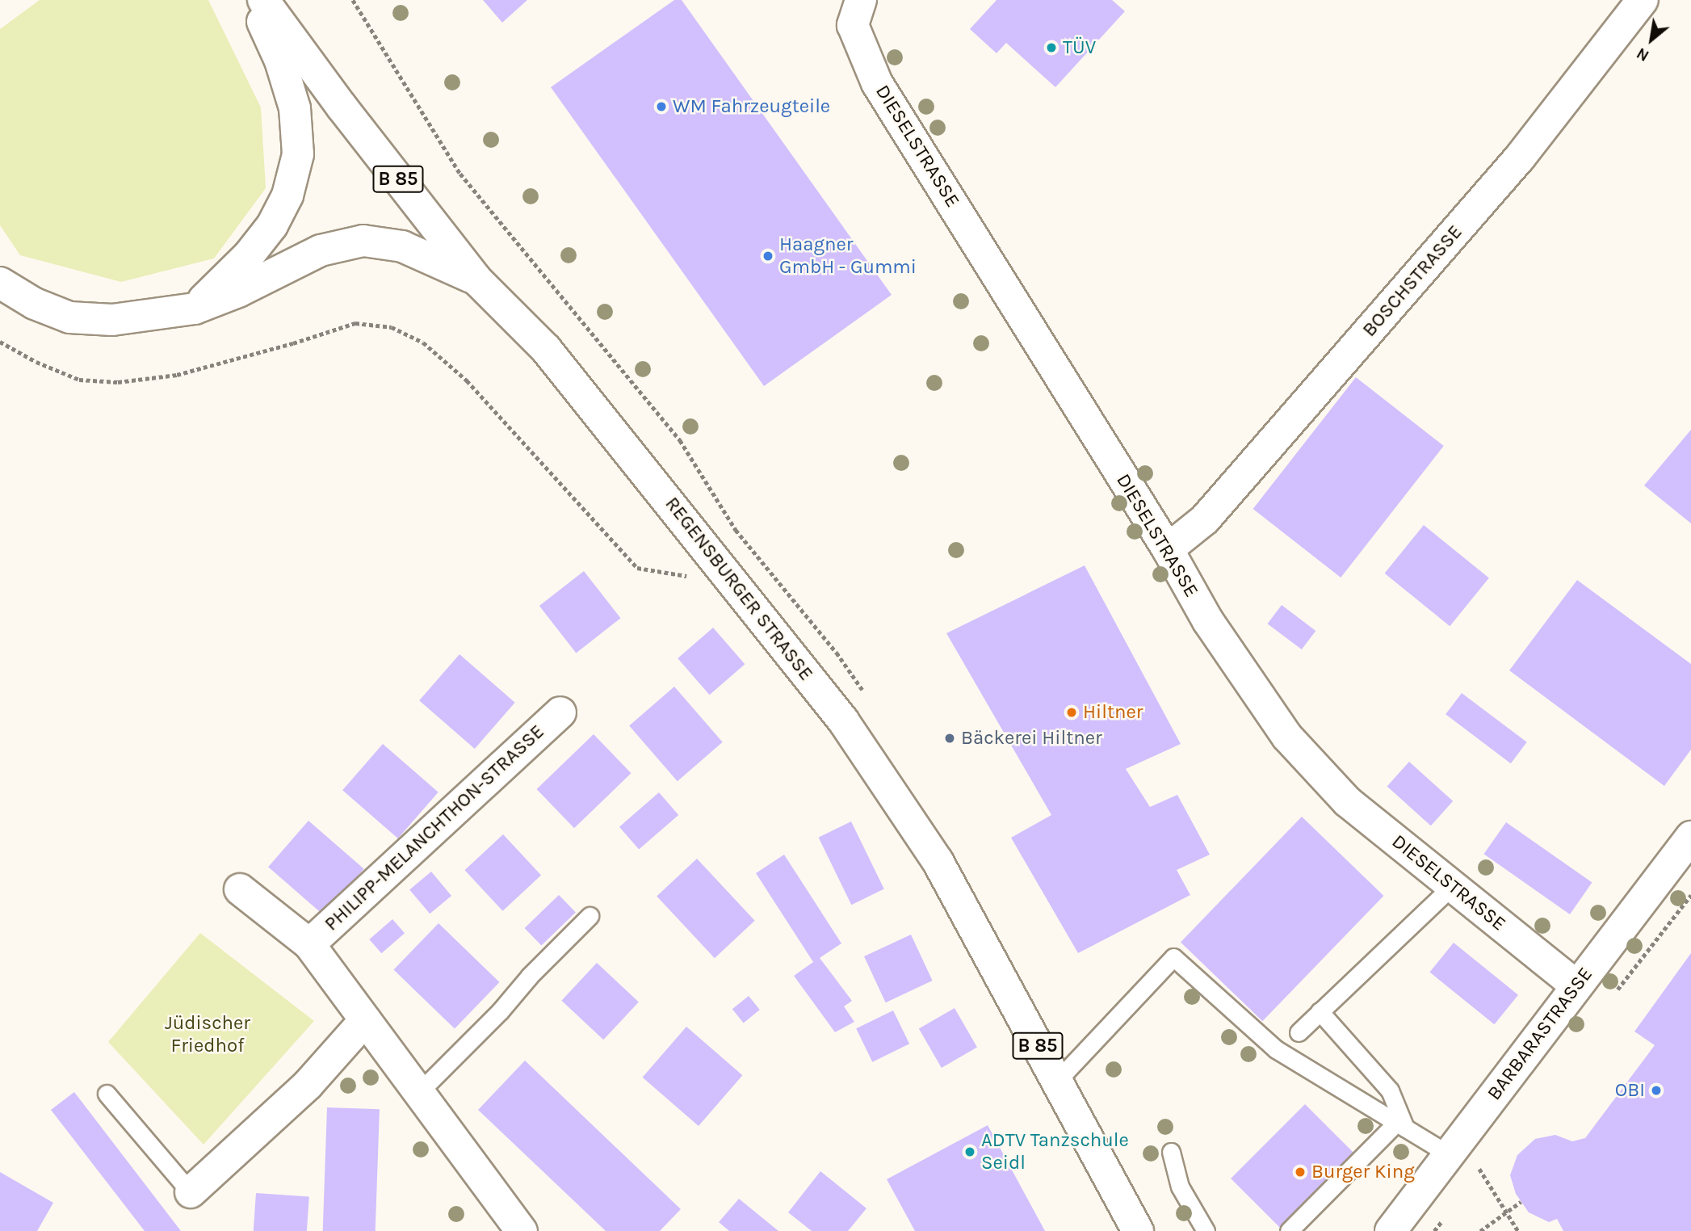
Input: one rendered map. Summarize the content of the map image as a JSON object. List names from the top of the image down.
{
  "streets": {
    "street": [
      "DIESELSTRASSE",
      "B 85",
      "BOSCHSTRASSE",
      "REGENSBURGER STRASSE",
      "PHILIPP-MELANCHTHON-STRASSE",
      "BARBARASTRASSE"
    ]
  },
  "crossings": [
    ["DIESELSTRASSE", "BOSCHSTRASSE"],
    ["DIESELSTRASSE", "BARBARASTRASSE"],
    ["B 85", "REGENSBURGER STRASSE"]
  ],
  "parks": ["Jüdischer Friedhof"],
  "places": [
    "TÜV",
    "WM Fahrzeugteile",
    "Haagner GmbH - Gummi",
    "Hiltner",
    "Bäckerei Hiltner",
    "OBI",
    "ADTV Tanzschule Seidl",
    "Burger King"
  ],
  "north": "bottom left"
}
